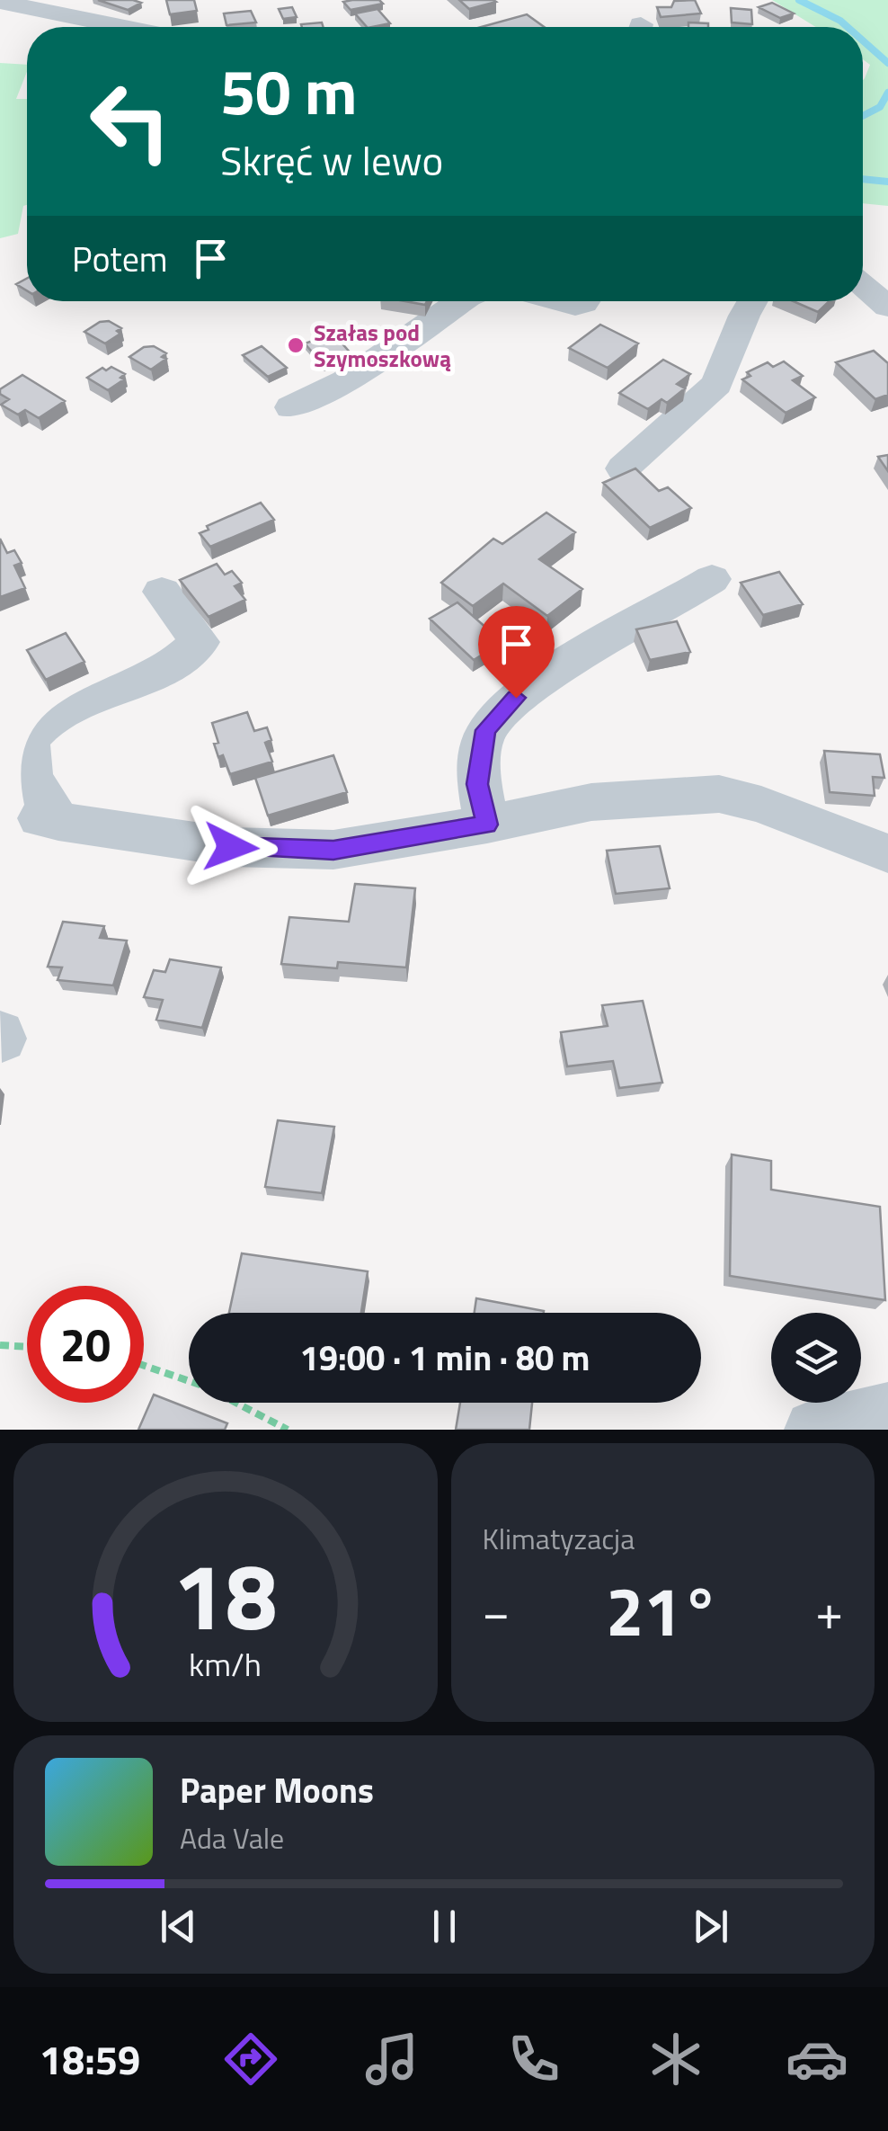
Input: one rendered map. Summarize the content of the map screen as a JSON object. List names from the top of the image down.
{
  "places": ["Szałas pod Szymoszkową"],
  "page": {
    "turn": ["50 m", "Skręć w lewo"],
    "then": "Potem",
    "limit": "20",
    "trip": "19:00 · 1 min · 80 m",
    "tile": "Klimatyzacja",
    "heat": ["−", "21°", "+"],
    "song": ["Paper Moons", "Ada Vale"],
    "tabs": "18:59",
    "gauge": ["18", "km/h"]
  }
}
